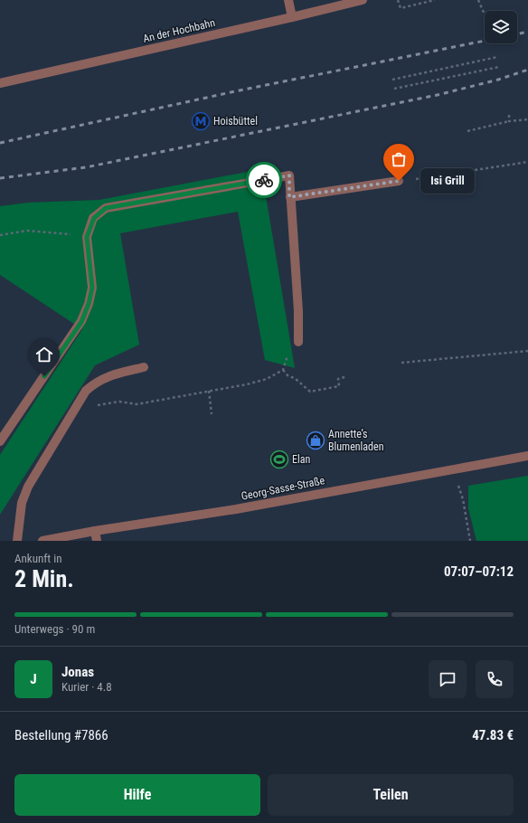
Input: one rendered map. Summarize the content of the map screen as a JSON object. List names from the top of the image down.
{
  "streets": {
    "street": ["An der Hochbahn", "Georg-Sasse-Straße"]
  },
  "places": {
    "metro station": ["Hoisbüttel"],
    "other": ["Isi Grill"],
    "shop": ["Annette’s Blumenladen"],
    "sports": ["Elan"]
  },
  "page": {
    "bubble": "Isi Grill",
    "heading": ["2 Min.", "Ankunft in", "07:07–07:12"],
    "panel": [
      "Jonas",
      "Kurier · 4.8",
      "Bestellung #7866",
      "47.83 €"
    ],
    "bar": "Unterwegs · 90 m",
    "round": "J",
    "buttons": ["Hilfe", "Teilen"]
  }
}
